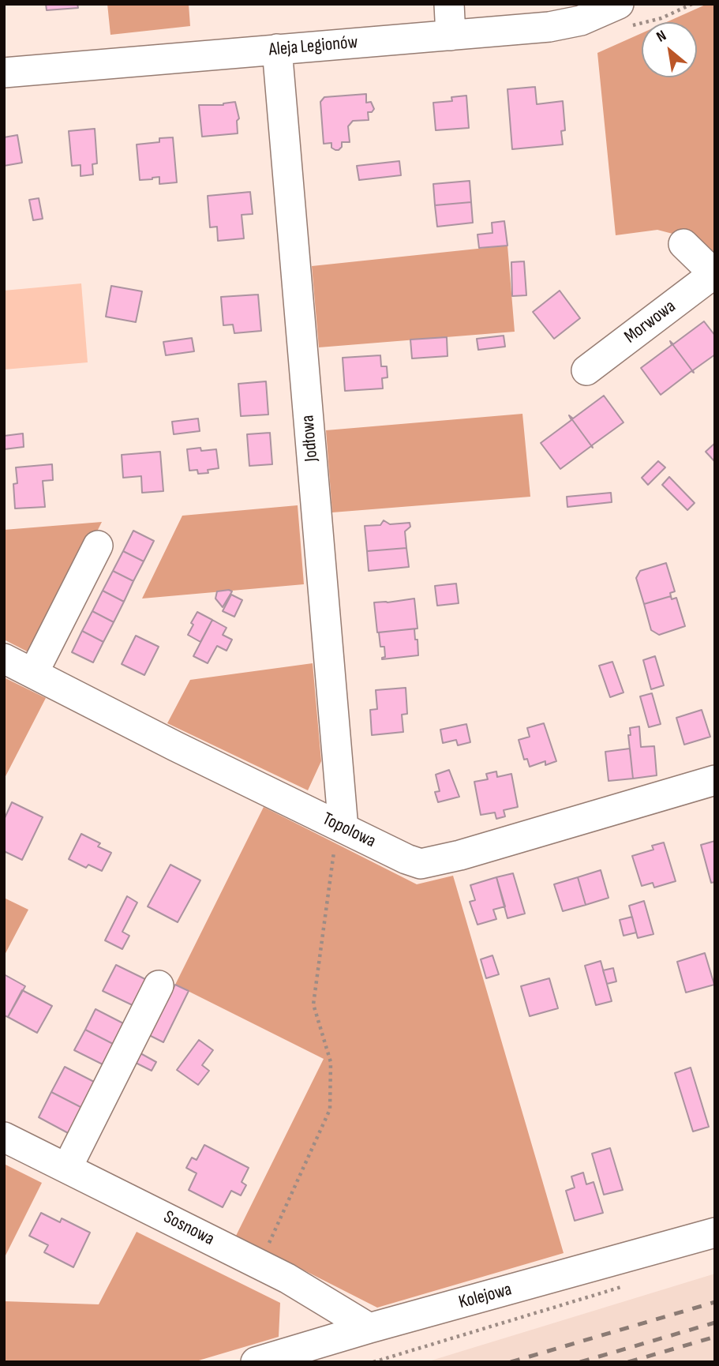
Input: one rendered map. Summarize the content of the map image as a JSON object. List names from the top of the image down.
{
  "streets": {
    "street": [
      "Aleja Legionów",
      "Morwowa",
      "Jodłowa",
      "Topolowa",
      "Sosnowa",
      "Kolejowa"
    ]
  },
  "crossings": [
    ["Aleja Legionów", "Jodłowa"],
    ["Jodłowa", "Topolowa"],
    ["Sosnowa", "Kolejowa"]
  ],
  "north": "top left"
}
